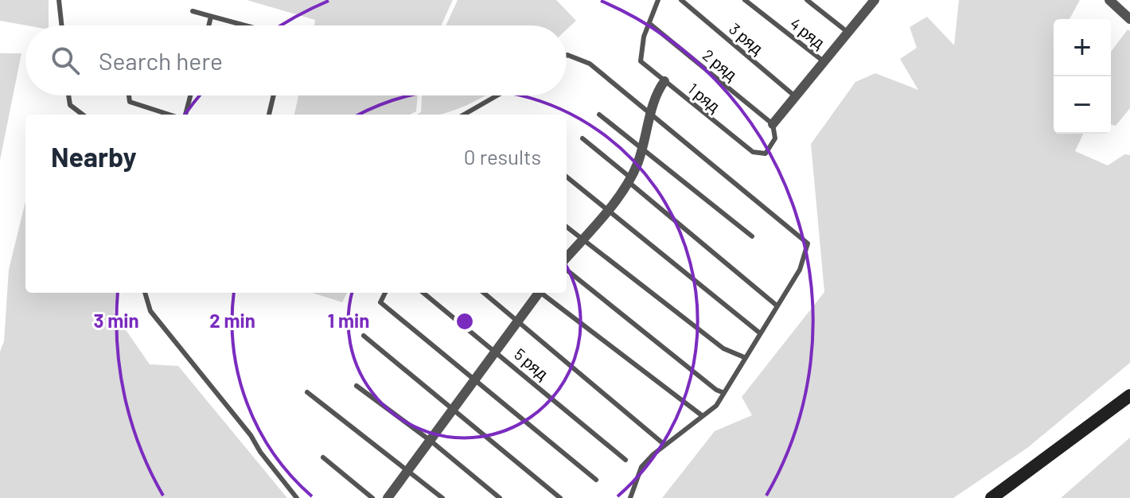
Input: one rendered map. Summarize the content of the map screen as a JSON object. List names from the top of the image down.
{
  "streets": {
    "lane": [
      "4 ряд",
      "3 ряд",
      "2 ряд",
      "1 ряд",
      "5 ряд"
    ]
  },
  "crossings": [
    ["2 ряд", "1 ряд"]
  ],
  "page": {
    "map_buttons": ["+", "−"],
    "search": "Search here",
    "heading": ["Nearby", "0 results"]
  },
  "rings": ["1 min", "3 min", "2 min"]
}
